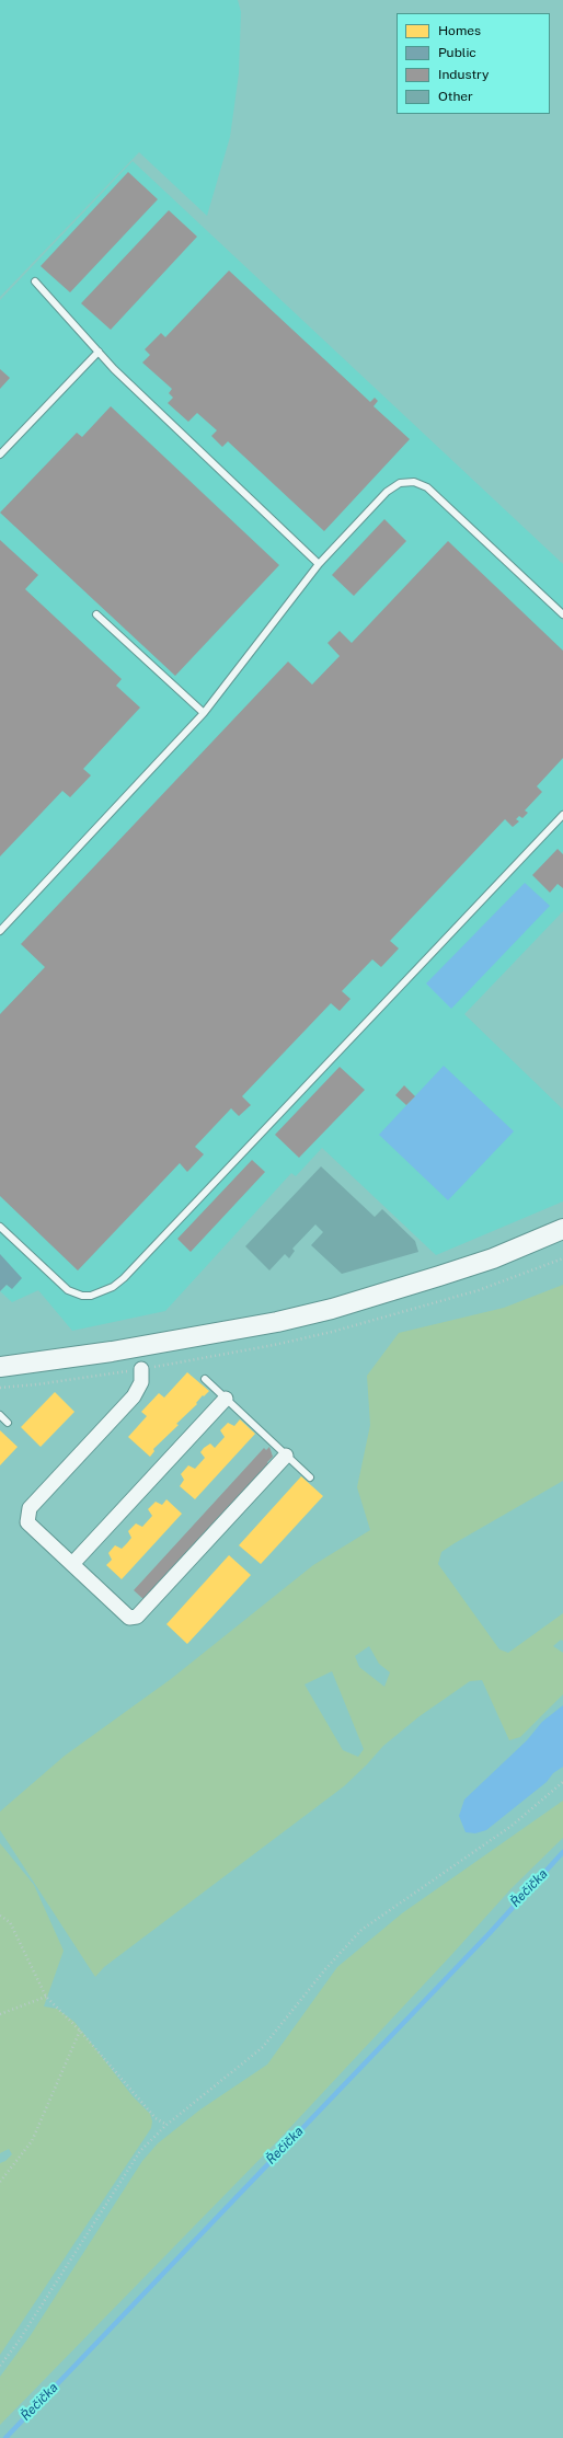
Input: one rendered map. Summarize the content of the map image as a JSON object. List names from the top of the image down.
{
  "water": ["Řečička"],
  "legend": [
    "Homes",
    "Public",
    "Industry",
    "Other"
  ]
}
